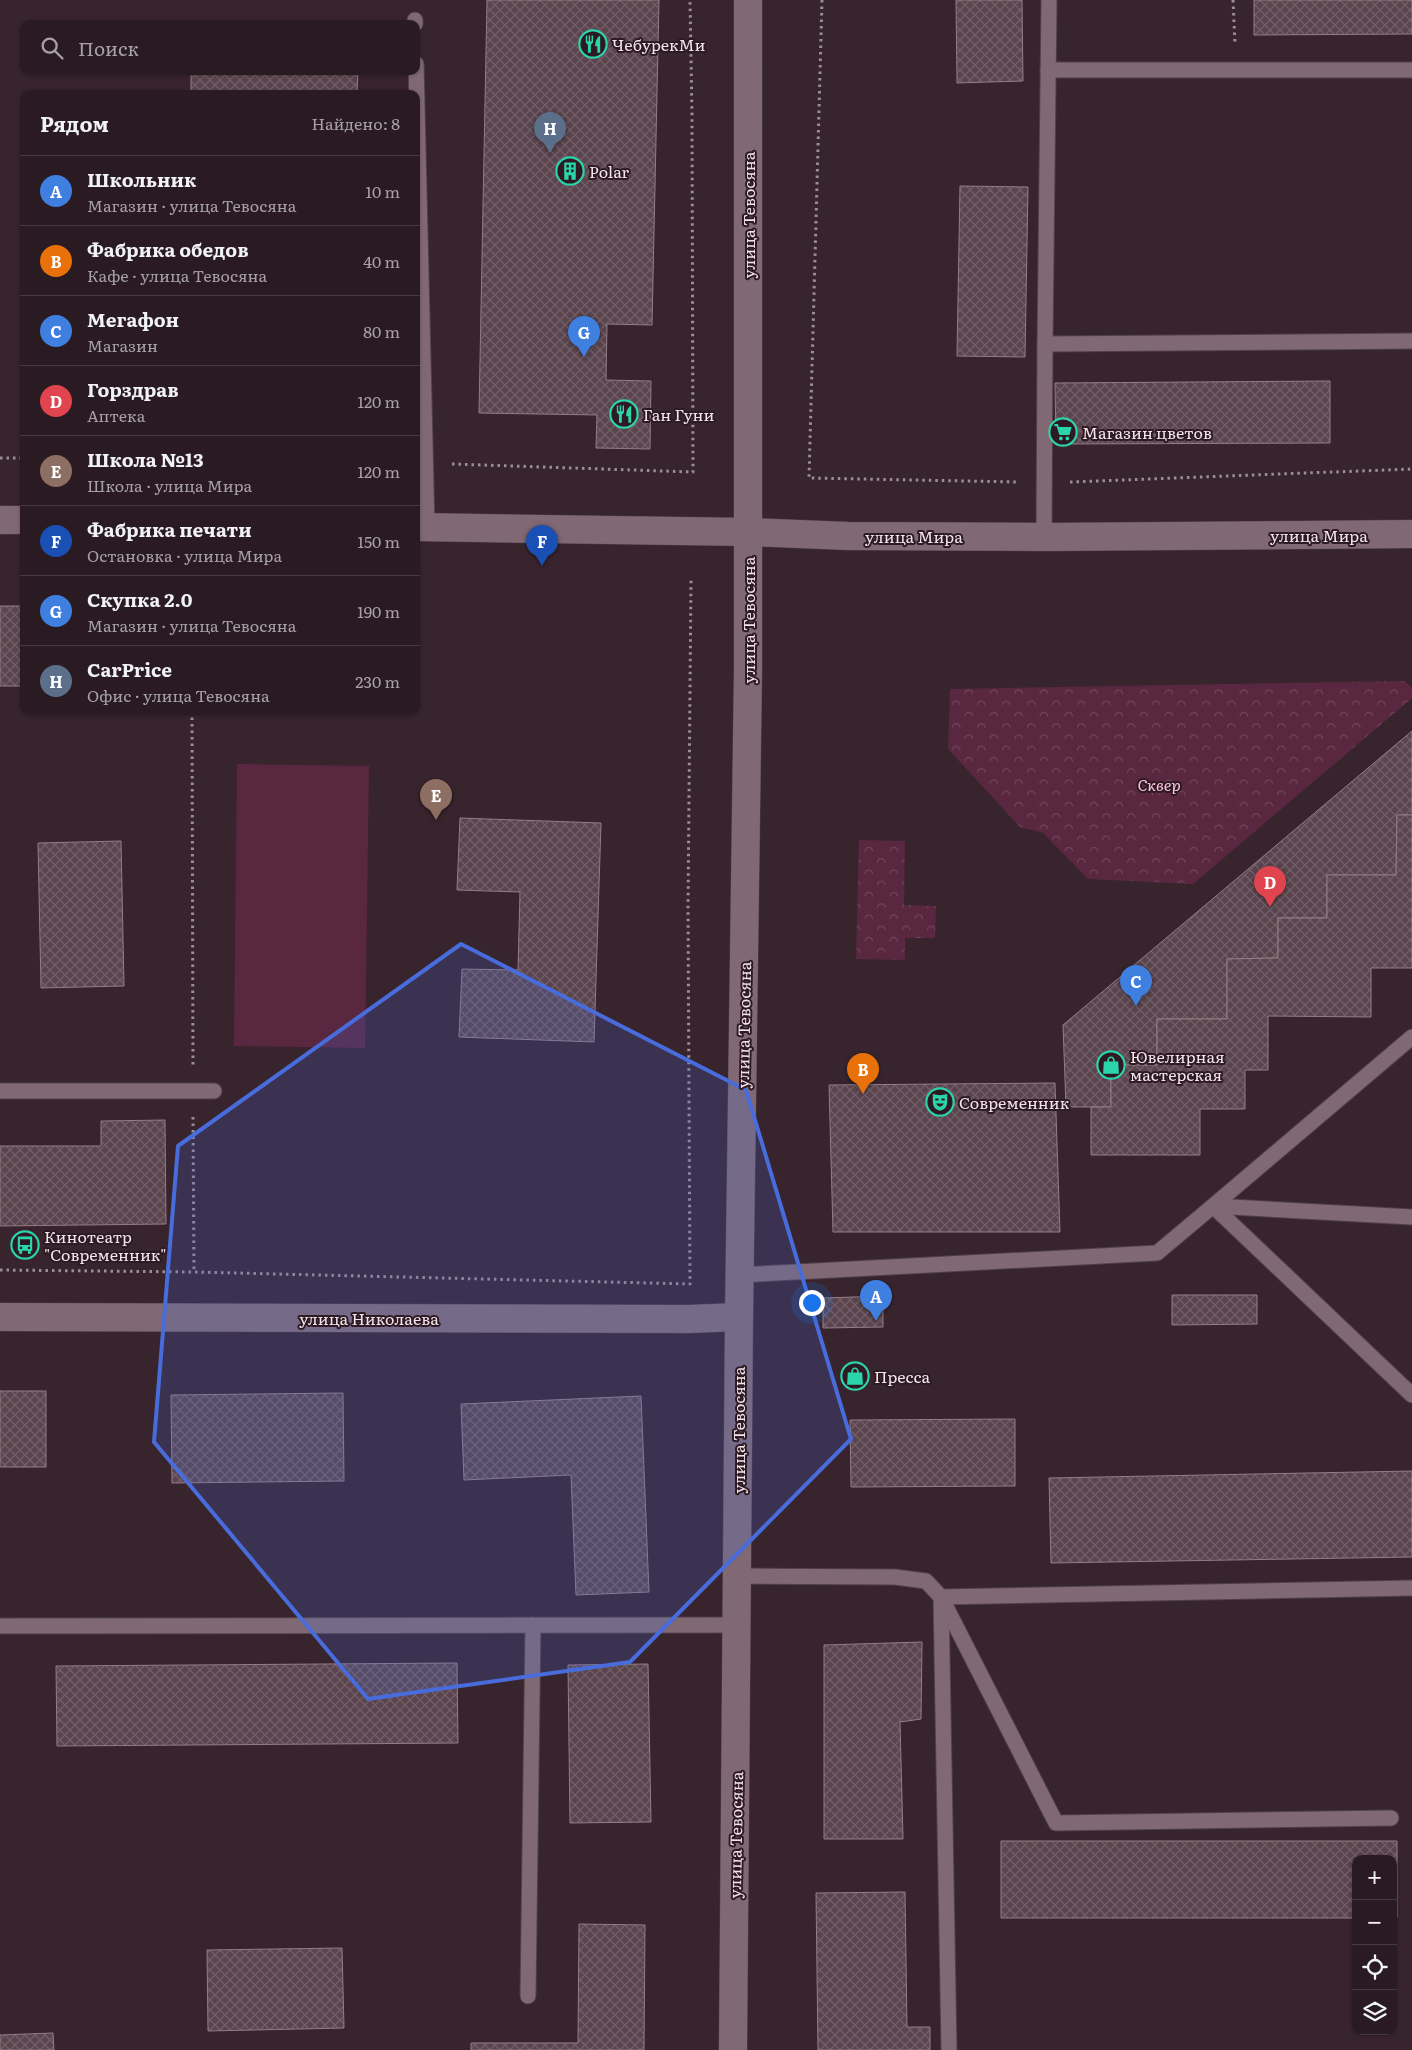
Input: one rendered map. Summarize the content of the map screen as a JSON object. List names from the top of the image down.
{
  "streets": {
    "main road": ["улица Тевосяна", "улица Мира", "улица Николаева"]
  },
  "crossings": [
    ["улица Тевосяна", "улица Мира"],
    ["улица Тевосяна", "улица Николаева"]
  ],
  "parks": ["Сквер"],
  "places": {
    "restaurant": ["ЧебурекМи", "Ган Гуни"],
    "building": ["Polar"],
    "supermarket": ["Магазин цветов"],
    "shop": ["Ювелирная мастерская", "Пресса"],
    "theatre": ["Современник"],
    "bus stop": ["Кинотеатр \"Современник\""]
  },
  "page": {
    "search": "Поиск",
    "heading": ["Рядом", "Найдено: 8"],
    "pins": [
      "H",
      "G",
      "F",
      "E",
      "D",
      "C",
      "B",
      "A"
    ],
    "list": [
      {
        "mark": "A",
        "name": "Школьник",
        "note": "Магазин · улица Тевосяна",
        "value": "10 m"
      },
      {
        "mark": "B",
        "name": "Фабрика обедов",
        "note": "Кафе · улица Тевосяна",
        "value": "40 m"
      },
      {
        "mark": "C",
        "name": "Мегафон",
        "note": "Магазин",
        "value": "80 m"
      },
      {
        "mark": "D",
        "name": "Горздрав",
        "note": "Аптека",
        "value": "120 m"
      },
      {
        "mark": "E",
        "name": "Школа №13",
        "note": "Школа · улица Мира",
        "value": "120 m"
      },
      {
        "mark": "F",
        "name": "Фабрика печати",
        "note": "Остановка · улица Мира",
        "value": "150 m"
      },
      {
        "mark": "G",
        "name": "Скупка 2.0",
        "note": "Магазин · улица Тевосяна",
        "value": "190 m"
      },
      {
        "mark": "H",
        "name": "CarPrice",
        "note": "Офис · улица Тевосяна",
        "value": "230 m"
      }
    ],
    "map_buttons": ["+", "−"]
  }
}
